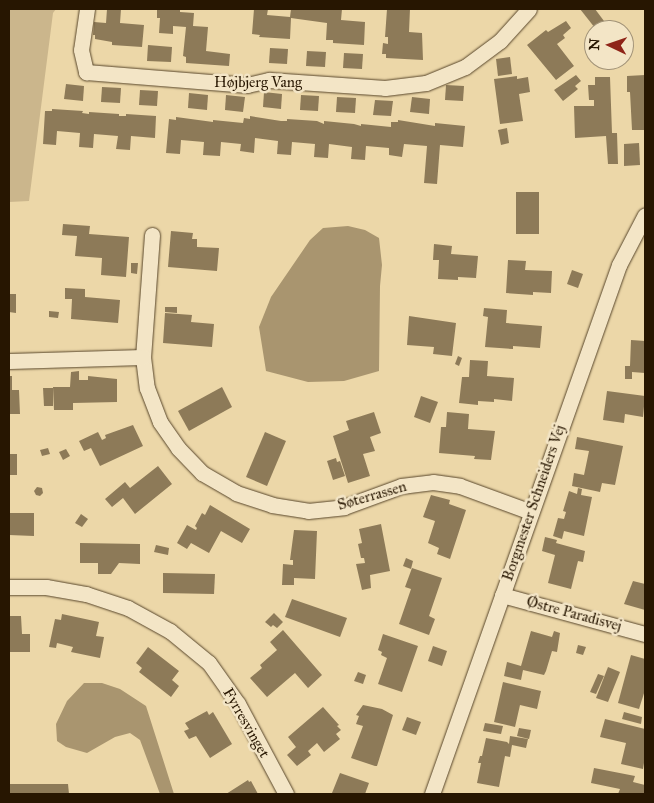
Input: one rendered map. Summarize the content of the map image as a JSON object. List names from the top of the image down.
{
  "streets": {
    "street": [
      "Højbjerg Vang",
      "Søterrassen",
      "Borgmester Schneiders Vej",
      "Østre Paradisvej",
      "Fyrresvinget"
    ]
  },
  "crossings": [
    ["Søterrassen", "Borgmester Schneiders Vej"],
    ["Borgmester Schneiders Vej", "Østre Paradisvej"]
  ],
  "north": "left"
}
